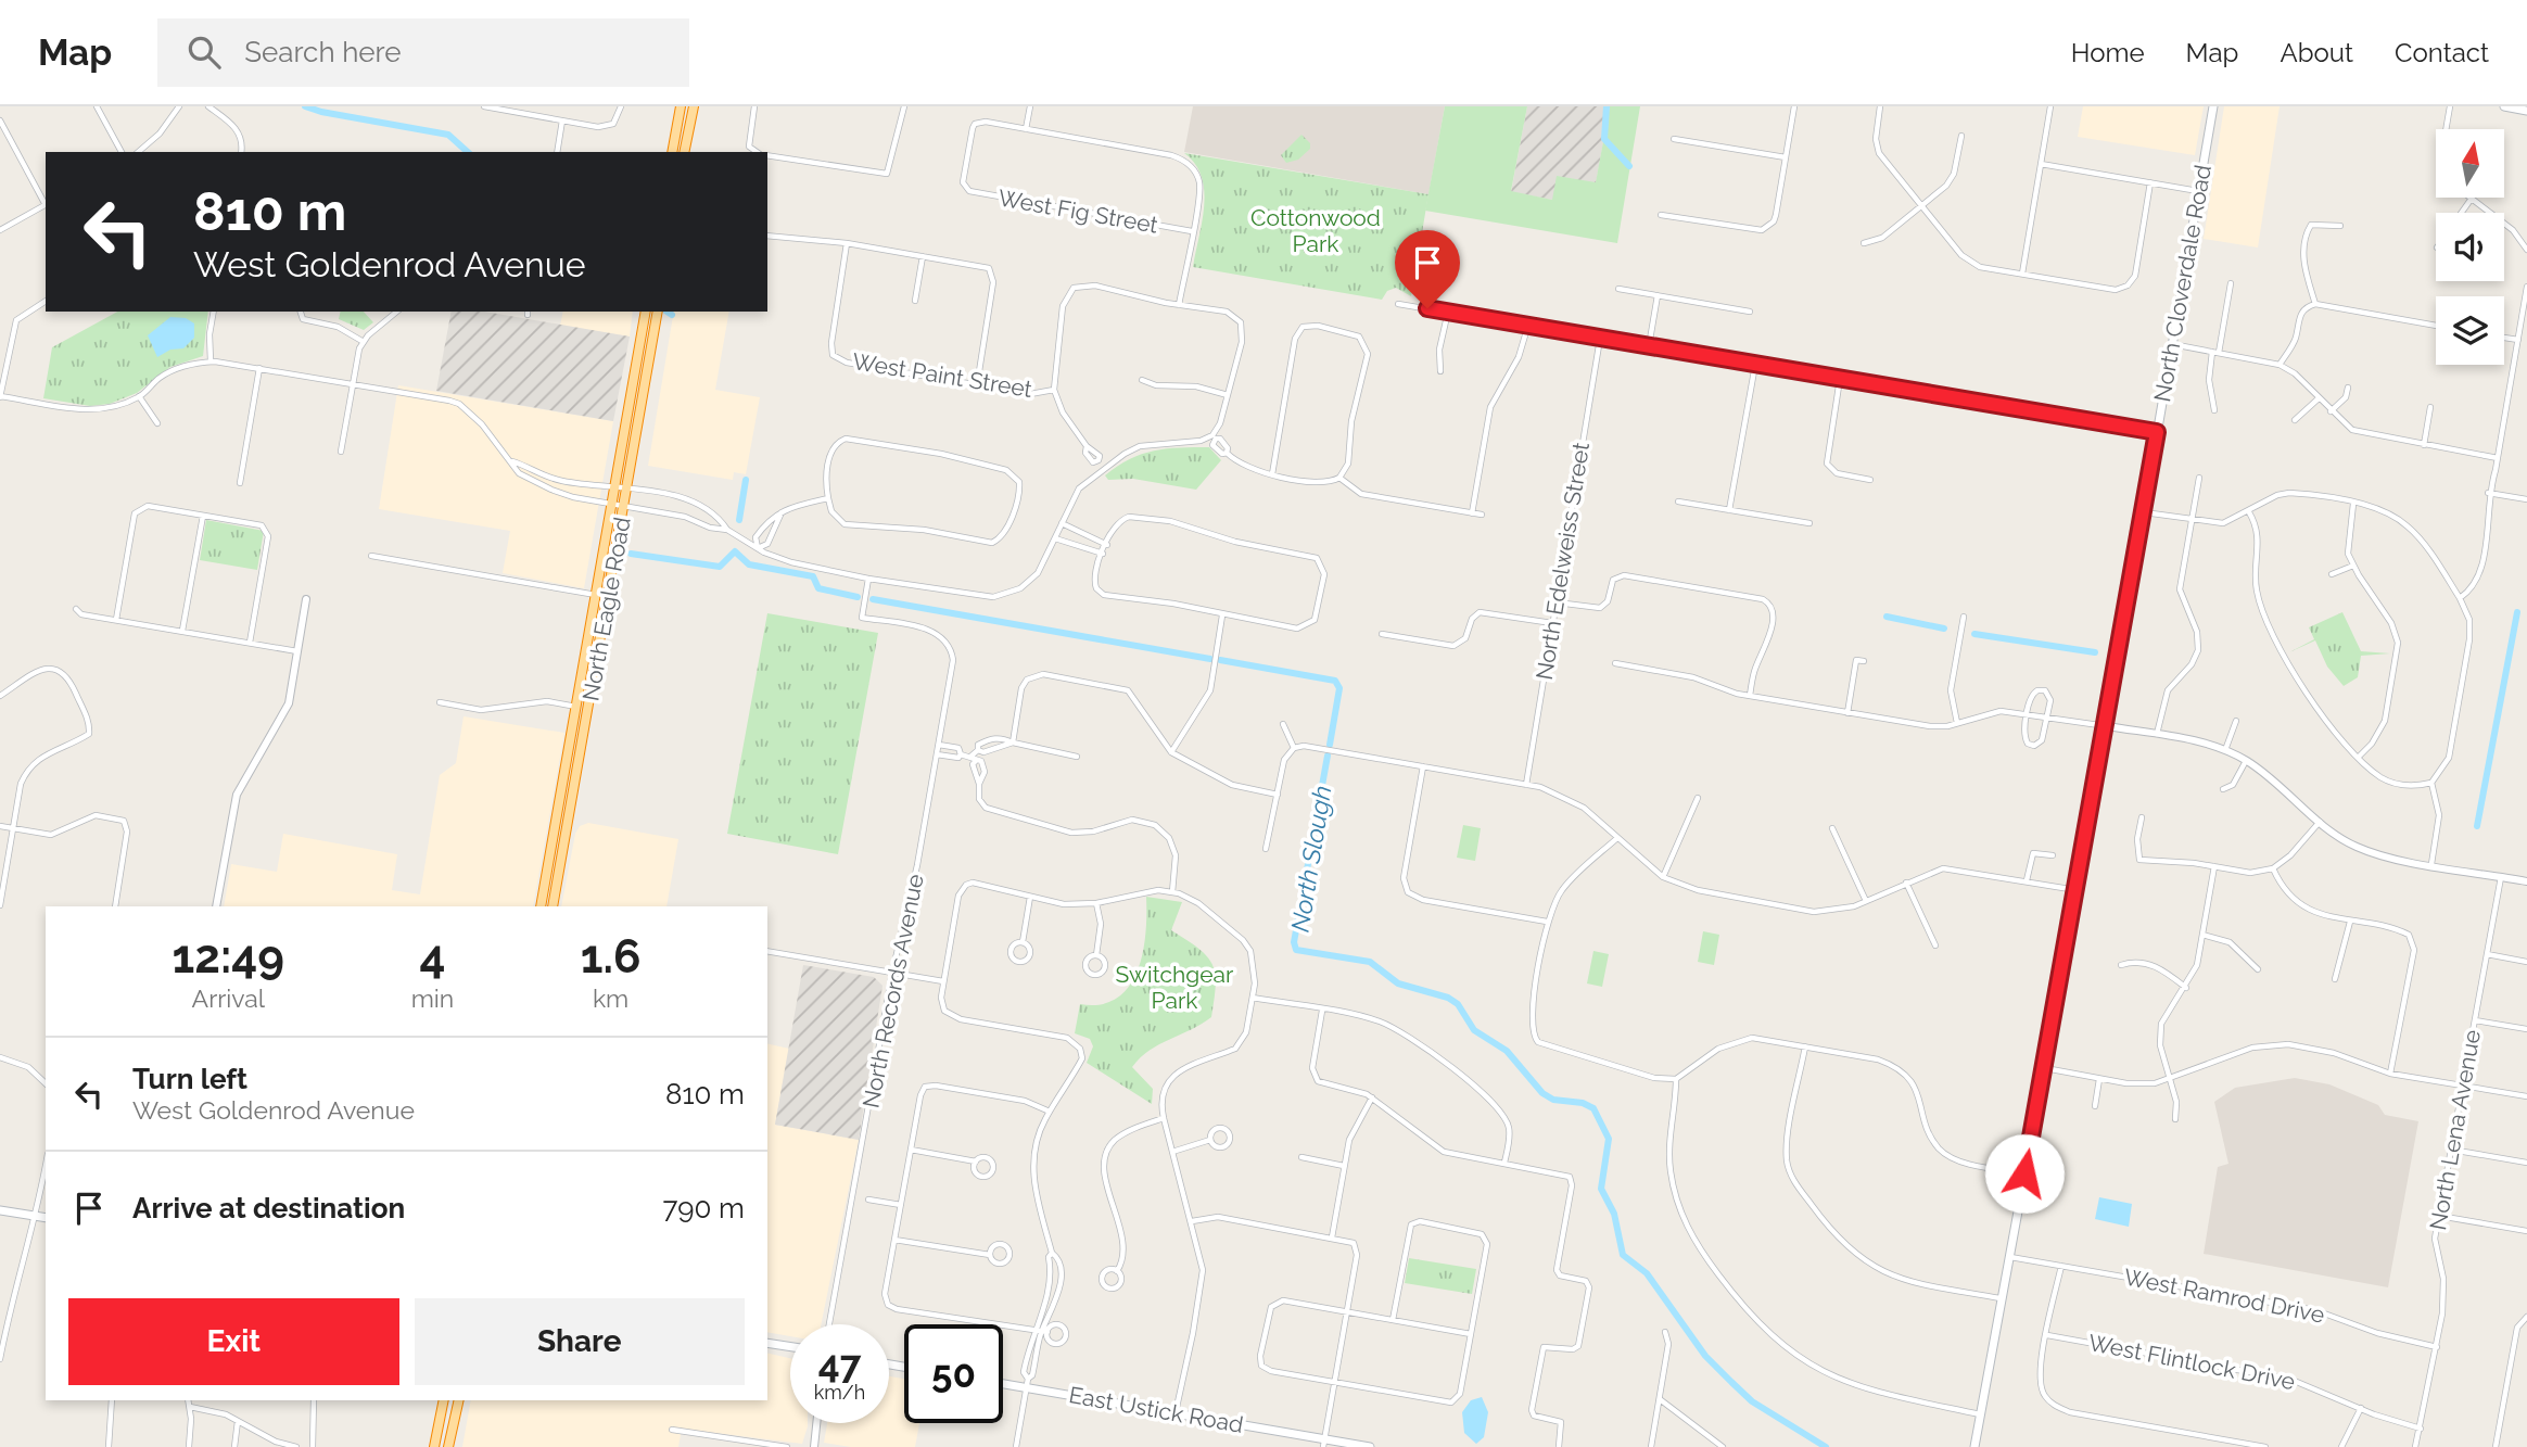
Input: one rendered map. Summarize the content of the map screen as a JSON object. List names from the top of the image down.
{
  "streets": {
    "highway": ["North Eagle Road"],
    "main road": ["North Cloverdale Road", "East Ustick Road"],
    "street": [
      "West Fig Street",
      "West Paint Street",
      "North Edelweiss Street",
      "North Records Avenue",
      "North Lena Avenue",
      "West Ramrod Drive",
      "West Flintlock Drive"
    ]
  },
  "crossings": [
    ["North Cloverdale Road", "West Ramrod Drive"],
    ["North Lena Avenue", "West Ramrod Drive"],
    ["North Lena Avenue", "West Flintlock Drive"]
  ],
  "water": ["North Slough"],
  "parks": ["Cottonwood Park", "Switchgear Park"],
  "north": "top",
  "page": {
    "header": "Map",
    "search": "Search here",
    "nav": [
      "Home",
      "Map",
      "About",
      "Contact"
    ],
    "turn": ["810 m", "West Goldenrod Avenue"],
    "eta": [
      "12:49",
      "Arrival",
      "4",
      "min",
      "1.6",
      "km"
    ],
    "list": [
      {
        "name": "Turn left",
        "note": "West Goldenrod Avenue",
        "value": "810 m"
      },
      {
        "name": "Arrive at destination",
        "value": "790 m"
      }
    ],
    "buttons": ["Exit", "Share"],
    "speed": "47 km/h",
    "limit": "50"
  }
}
